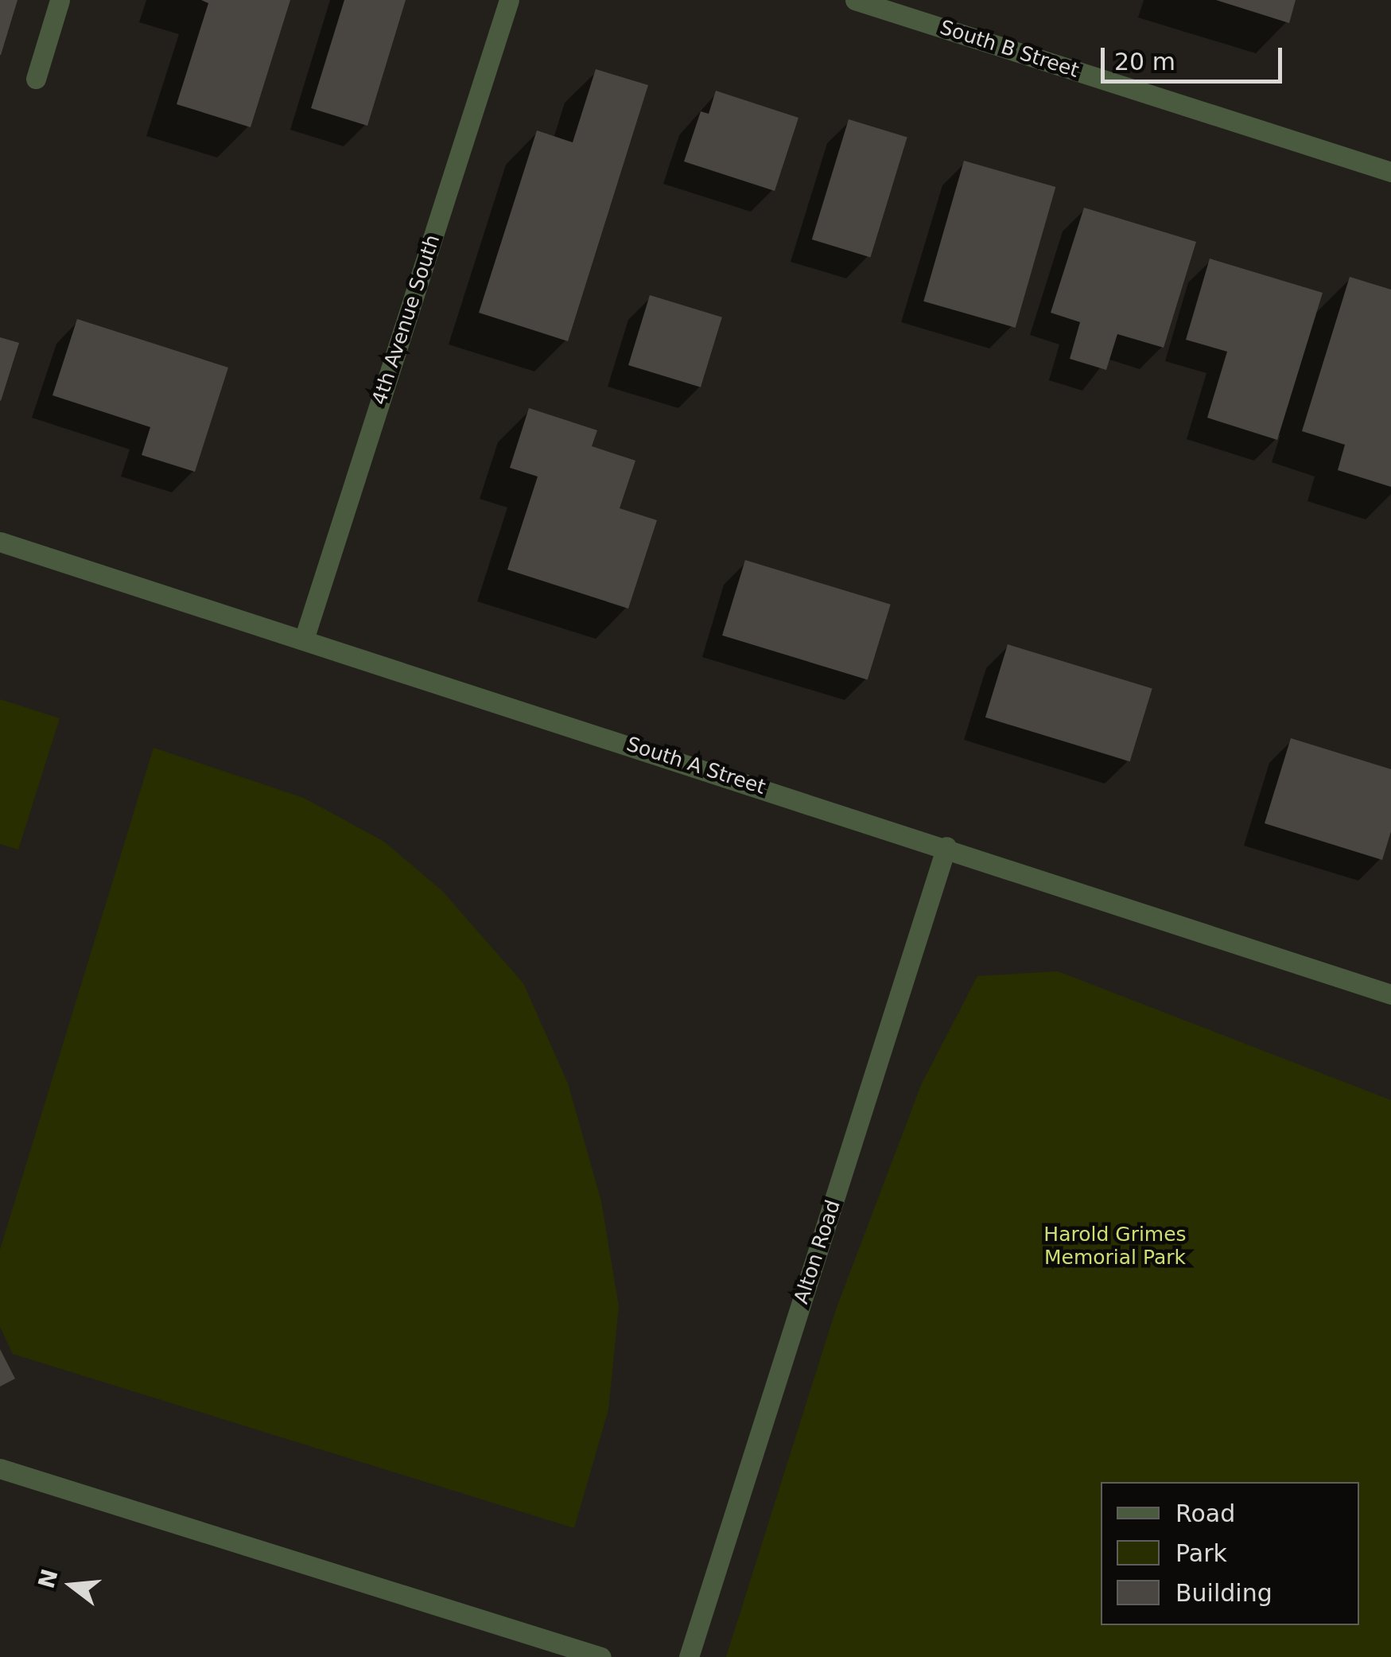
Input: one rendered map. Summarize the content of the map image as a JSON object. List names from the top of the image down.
{
  "streets": {
    "street": [
      "South B Street",
      "4th Avenue South",
      "South A Street",
      "Alton Road"
    ]
  },
  "crossings": [
    ["4th Avenue South", "South A Street"],
    ["South A Street", "Alton Road"]
  ],
  "parks": ["Harold Grimes Memorial Park"],
  "legend": ["Road", "Park", "Building"],
  "scale_bar": "20 m",
  "north": "left"
}
